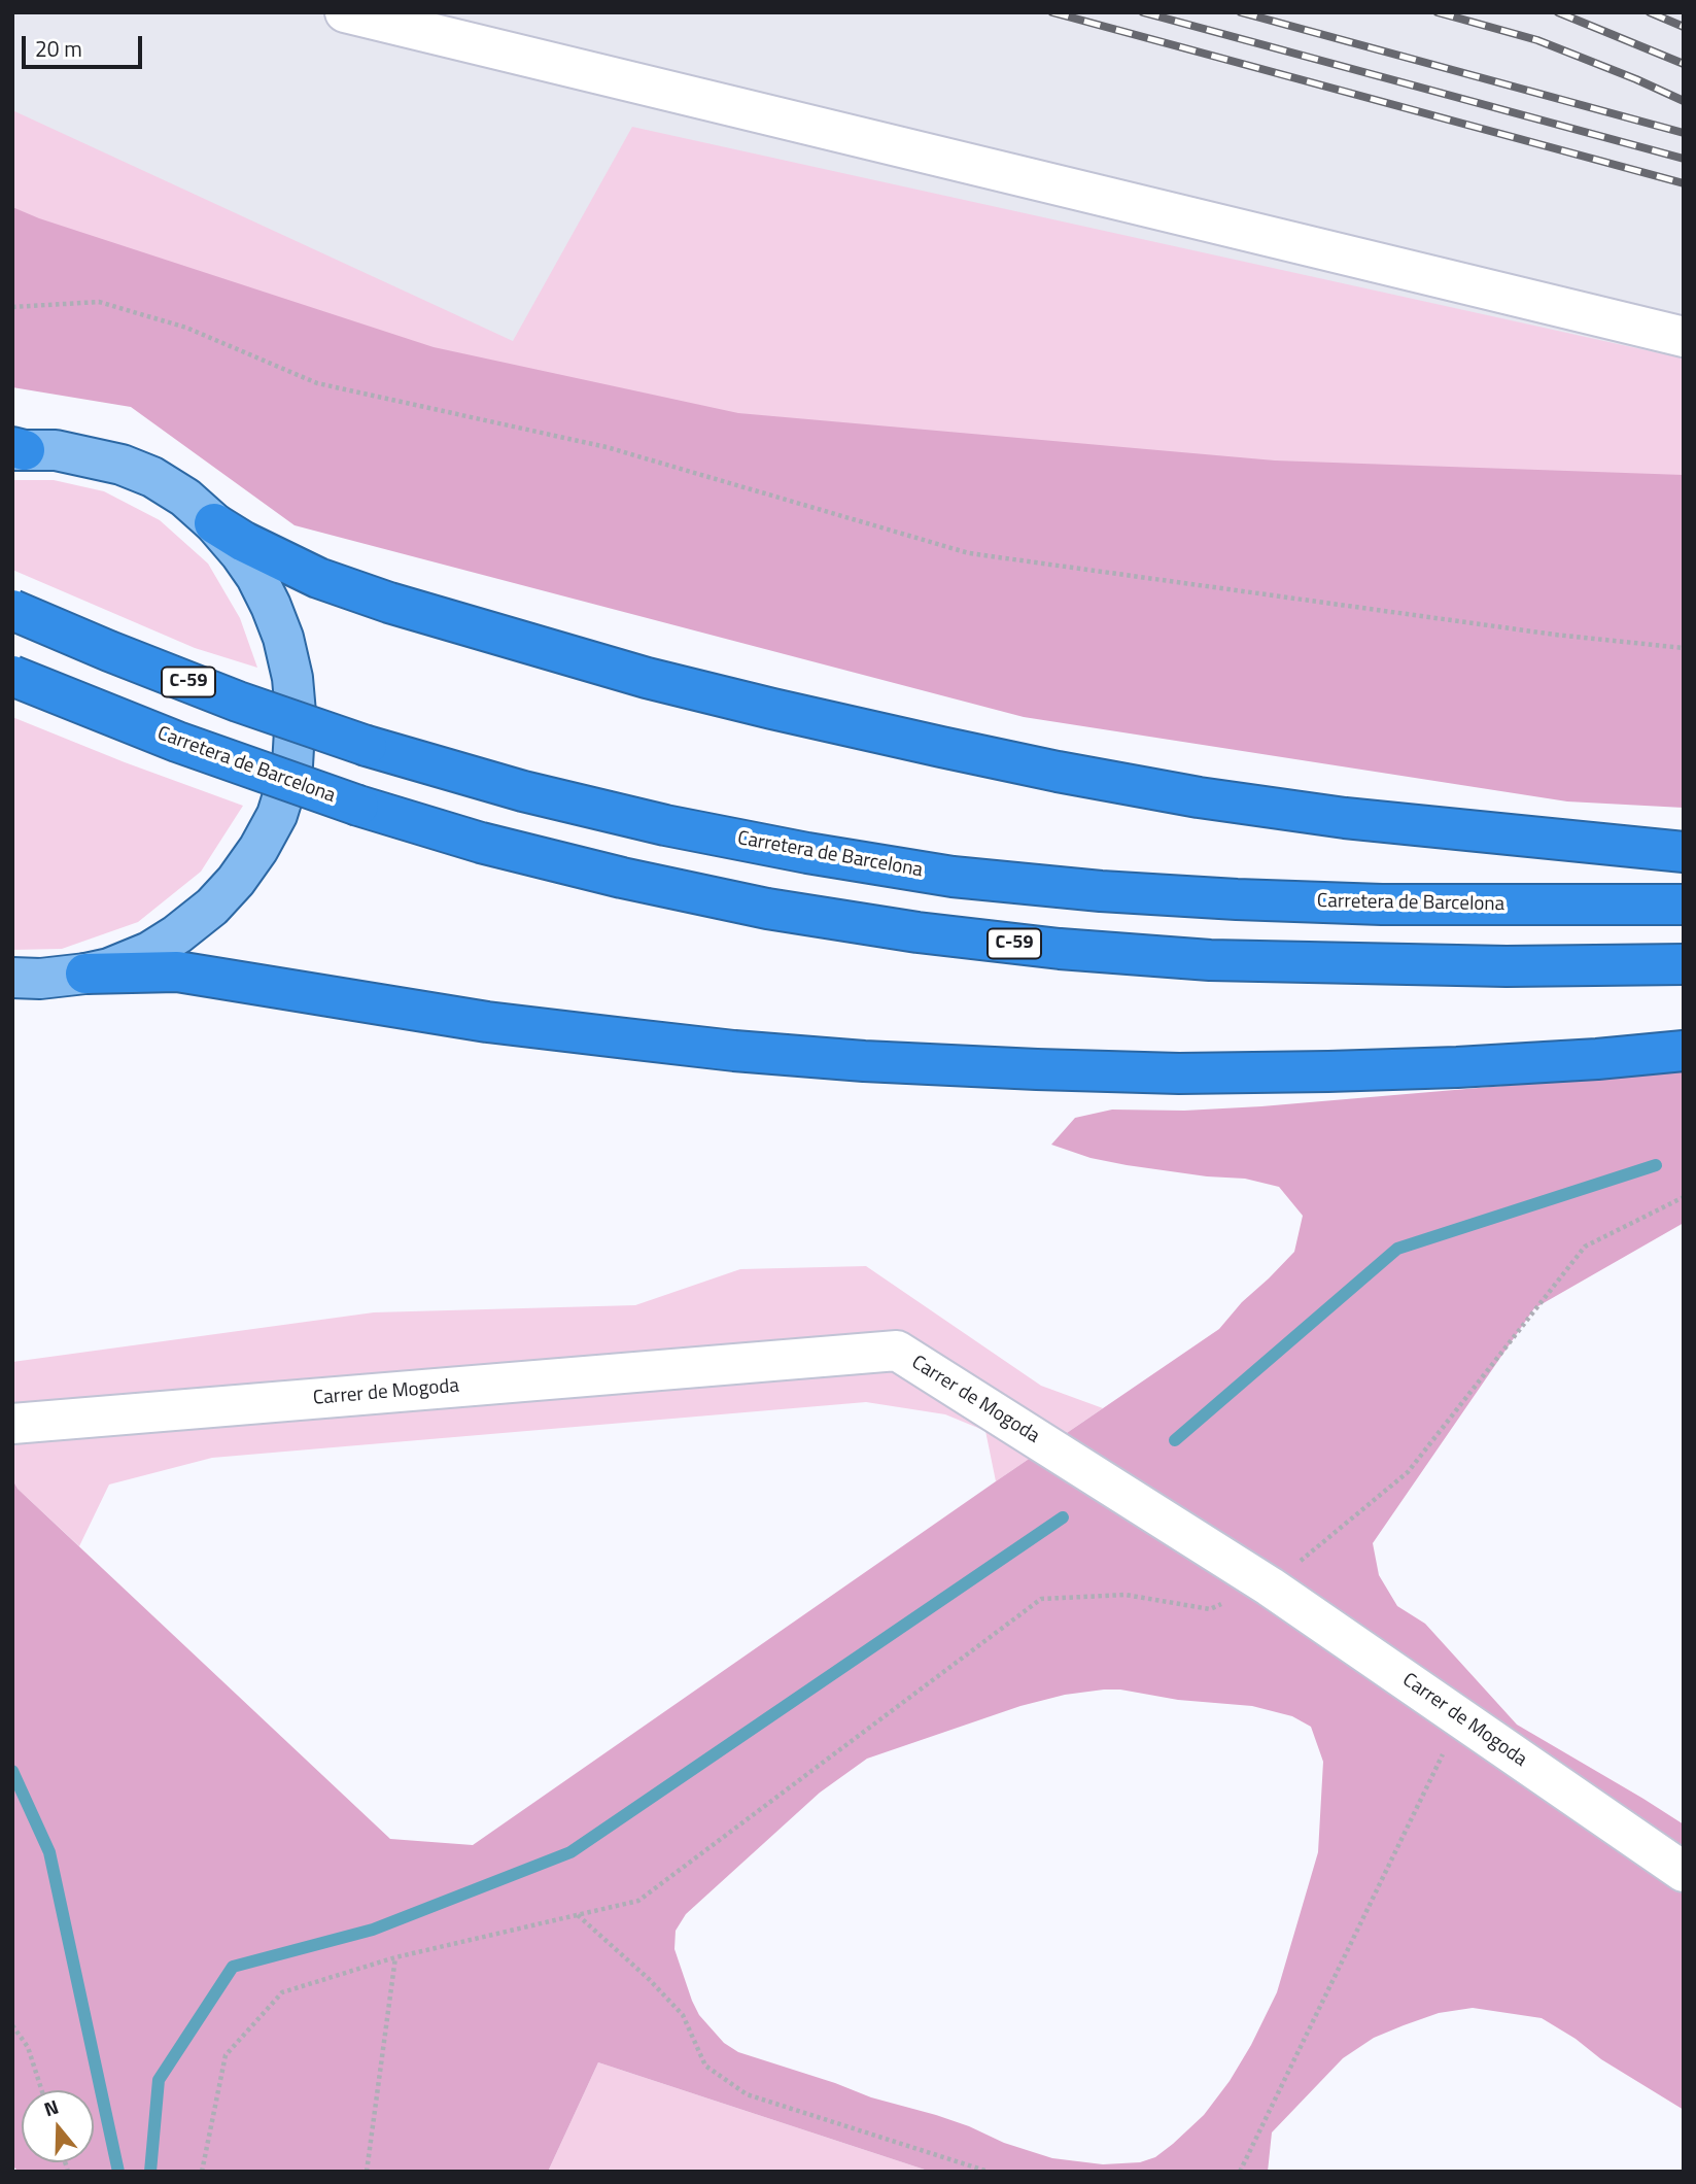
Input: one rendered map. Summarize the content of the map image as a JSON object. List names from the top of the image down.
{
  "streets": {
    "highway": ["C-59", "Carretera de Barcelona"],
    "street": ["Carrer de Mogoda"]
  },
  "scale_bar": "20 m",
  "north": "top"
}
